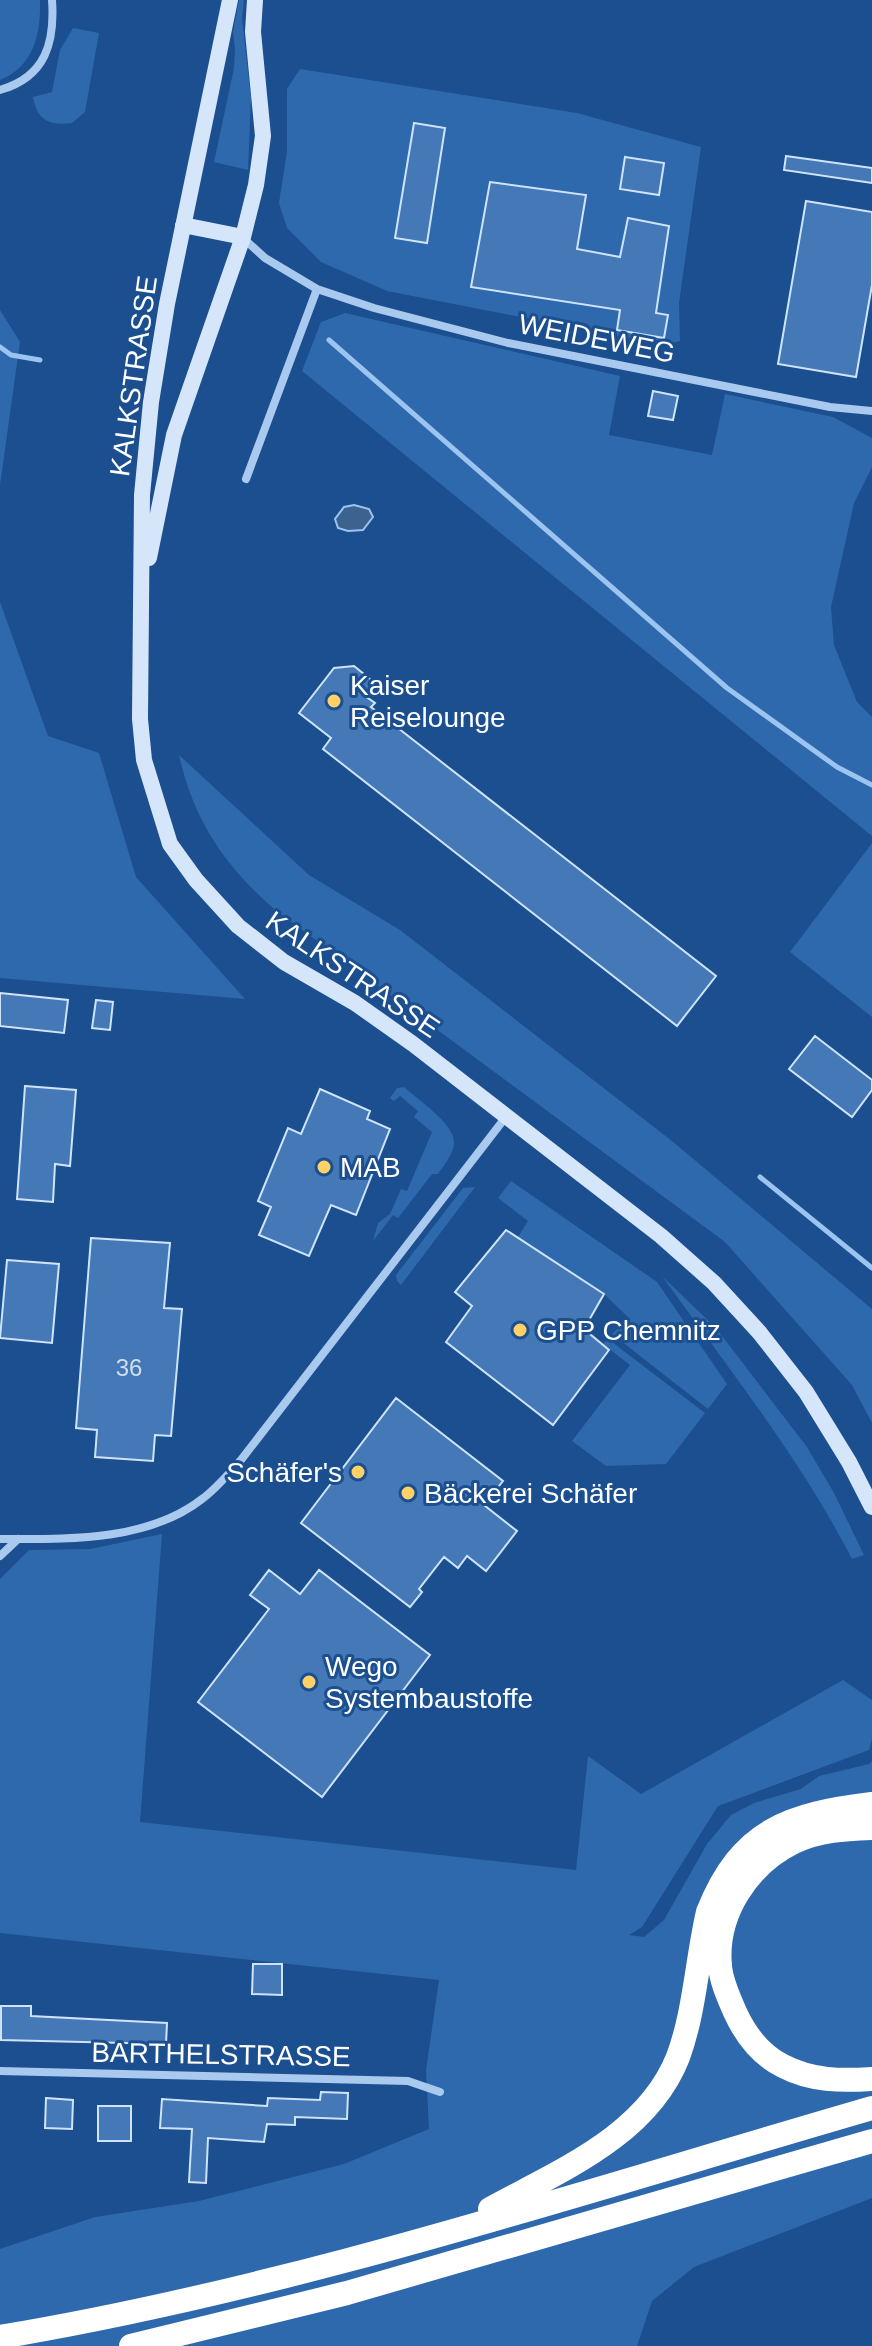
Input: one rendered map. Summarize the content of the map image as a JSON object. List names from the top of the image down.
{
  "streets": {
    "main road": ["KALKSTRASSE"],
    "street": ["WEIDEWEG", "BARTHELSTRASSE"]
  },
  "crossings": [
    ["WEIDEWEG", "KALKSTRASSE"]
  ],
  "places": [
    "Kaiser Reiselounge",
    "MAB",
    "GPP Chemnitz",
    "Schäfer's",
    "Bäckerei Schäfer",
    "Wego Systembaustoffe"
  ],
  "house_numbers": ["36"]
}
